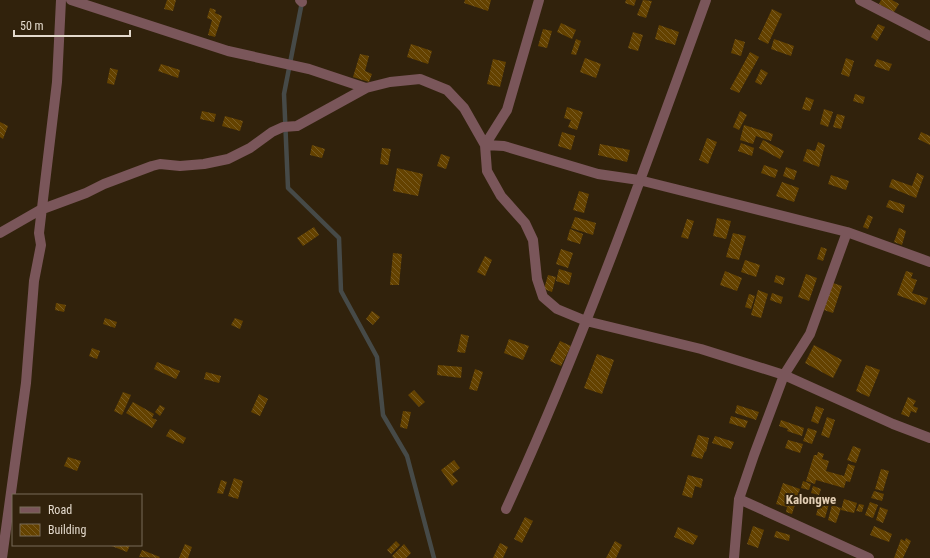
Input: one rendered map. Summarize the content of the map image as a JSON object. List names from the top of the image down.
{
  "districts": ["Kalongwe"],
  "legend": ["Road", "Building"],
  "scale_bar": "50 m"
}
